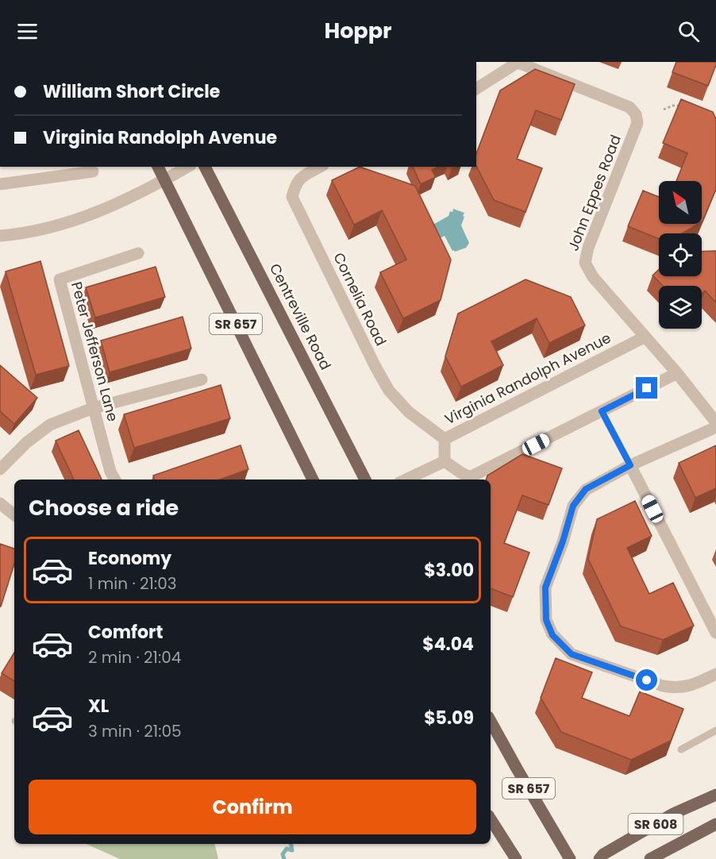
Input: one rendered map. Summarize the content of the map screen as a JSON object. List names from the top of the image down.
{
  "streets": {
    "main road": ["Centreville Road", "SR 657", "SR 608"],
    "street": [
      "John Eppes Road",
      "Cornelia Road",
      "Peter Jefferson Lane",
      "Virginia Randolph Avenue"
    ]
  },
  "crossings": [
    ["John Eppes Road", "Virginia Randolph Avenue"],
    ["Cornelia Road", "Virginia Randolph Avenue"]
  ],
  "north": "top left",
  "page": {
    "header": "Hoppr",
    "banner": ["William Short Circle", "Virginia Randolph Avenue"],
    "heading": "Choose a ride",
    "list": [
      {
        "name": "Economy",
        "note": "1 min · 21:03",
        "value": "$3.00"
      },
      {
        "name": "Comfort",
        "note": "2 min · 21:04",
        "value": "$4.04"
      },
      {
        "name": "XL",
        "note": "3 min · 21:05",
        "value": "$5.09"
      }
    ],
    "buttons": "Confirm"
  }
}
